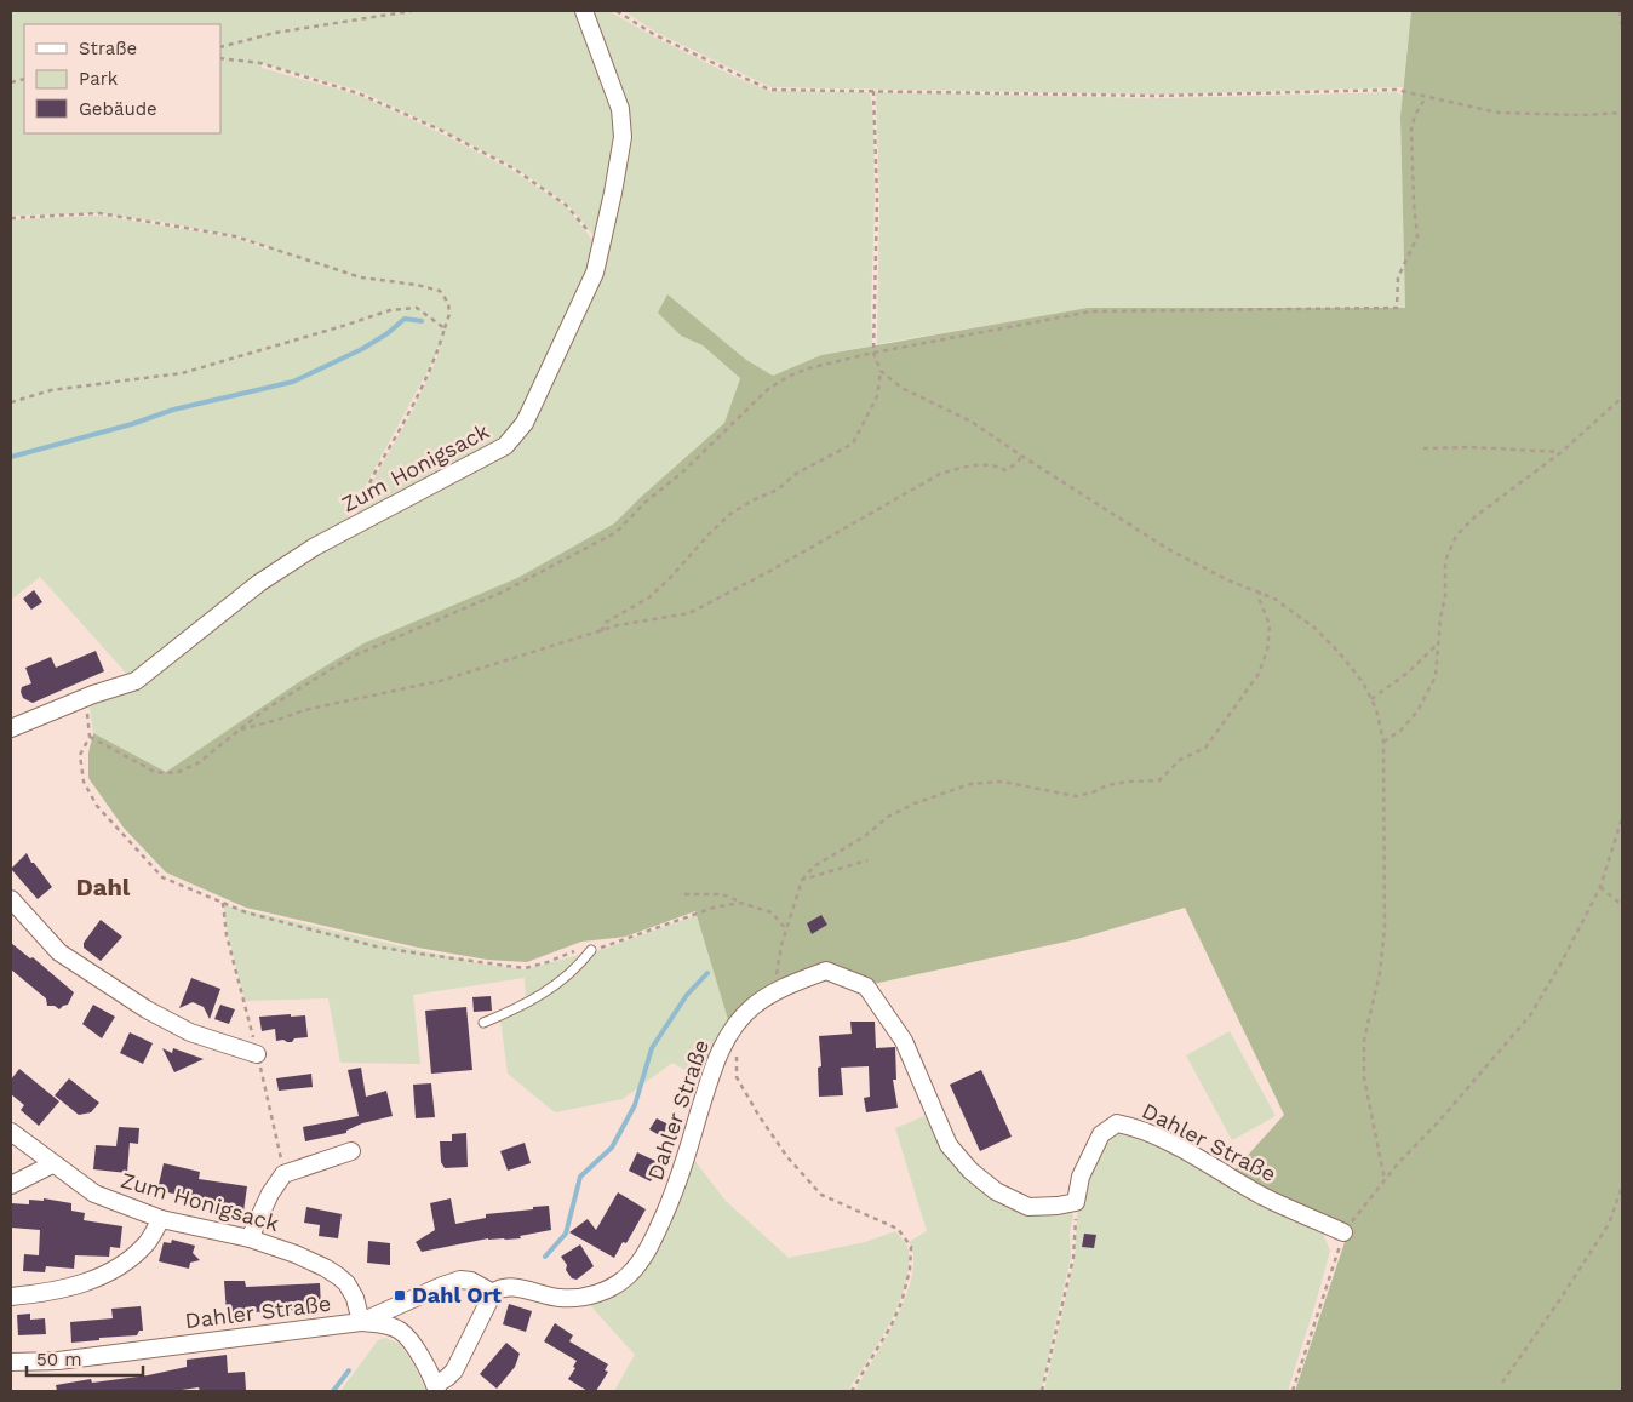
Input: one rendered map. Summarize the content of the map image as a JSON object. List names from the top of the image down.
{
  "streets": {
    "street": ["Zum Honigsack", "Dahler Straße"]
  },
  "crossings": [
    ["Zum Honigsack", "Dahler Straße"]
  ],
  "districts": ["Dahl"],
  "places": {
    "transit": ["Dahl Ort"]
  },
  "legend": ["Straße", "Park", "Gebäude"],
  "scale_bar": "50 m"
}
